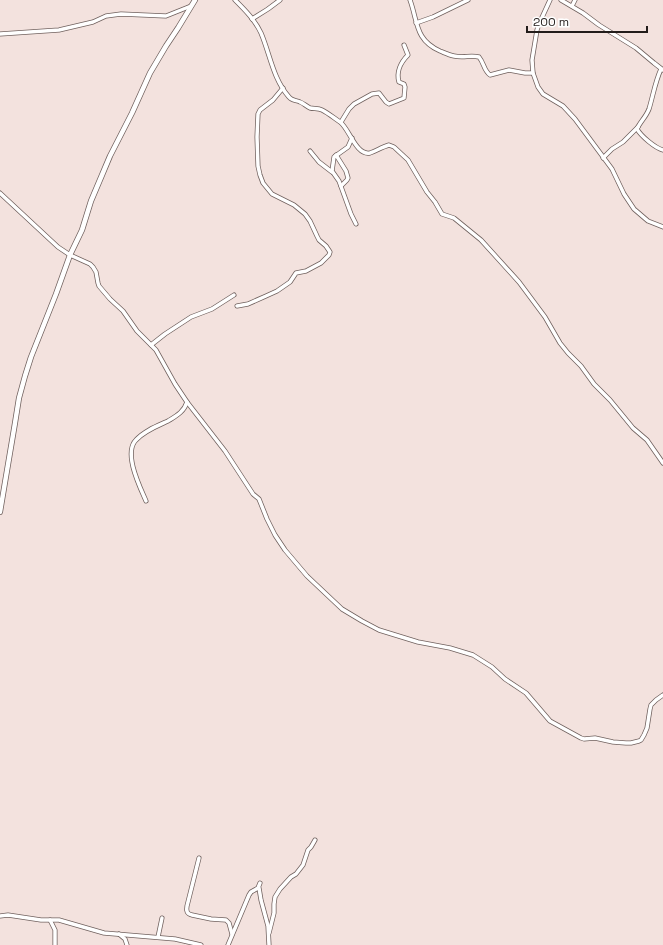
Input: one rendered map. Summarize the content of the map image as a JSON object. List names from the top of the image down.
{
  "scale_bar": "200 m"
}
